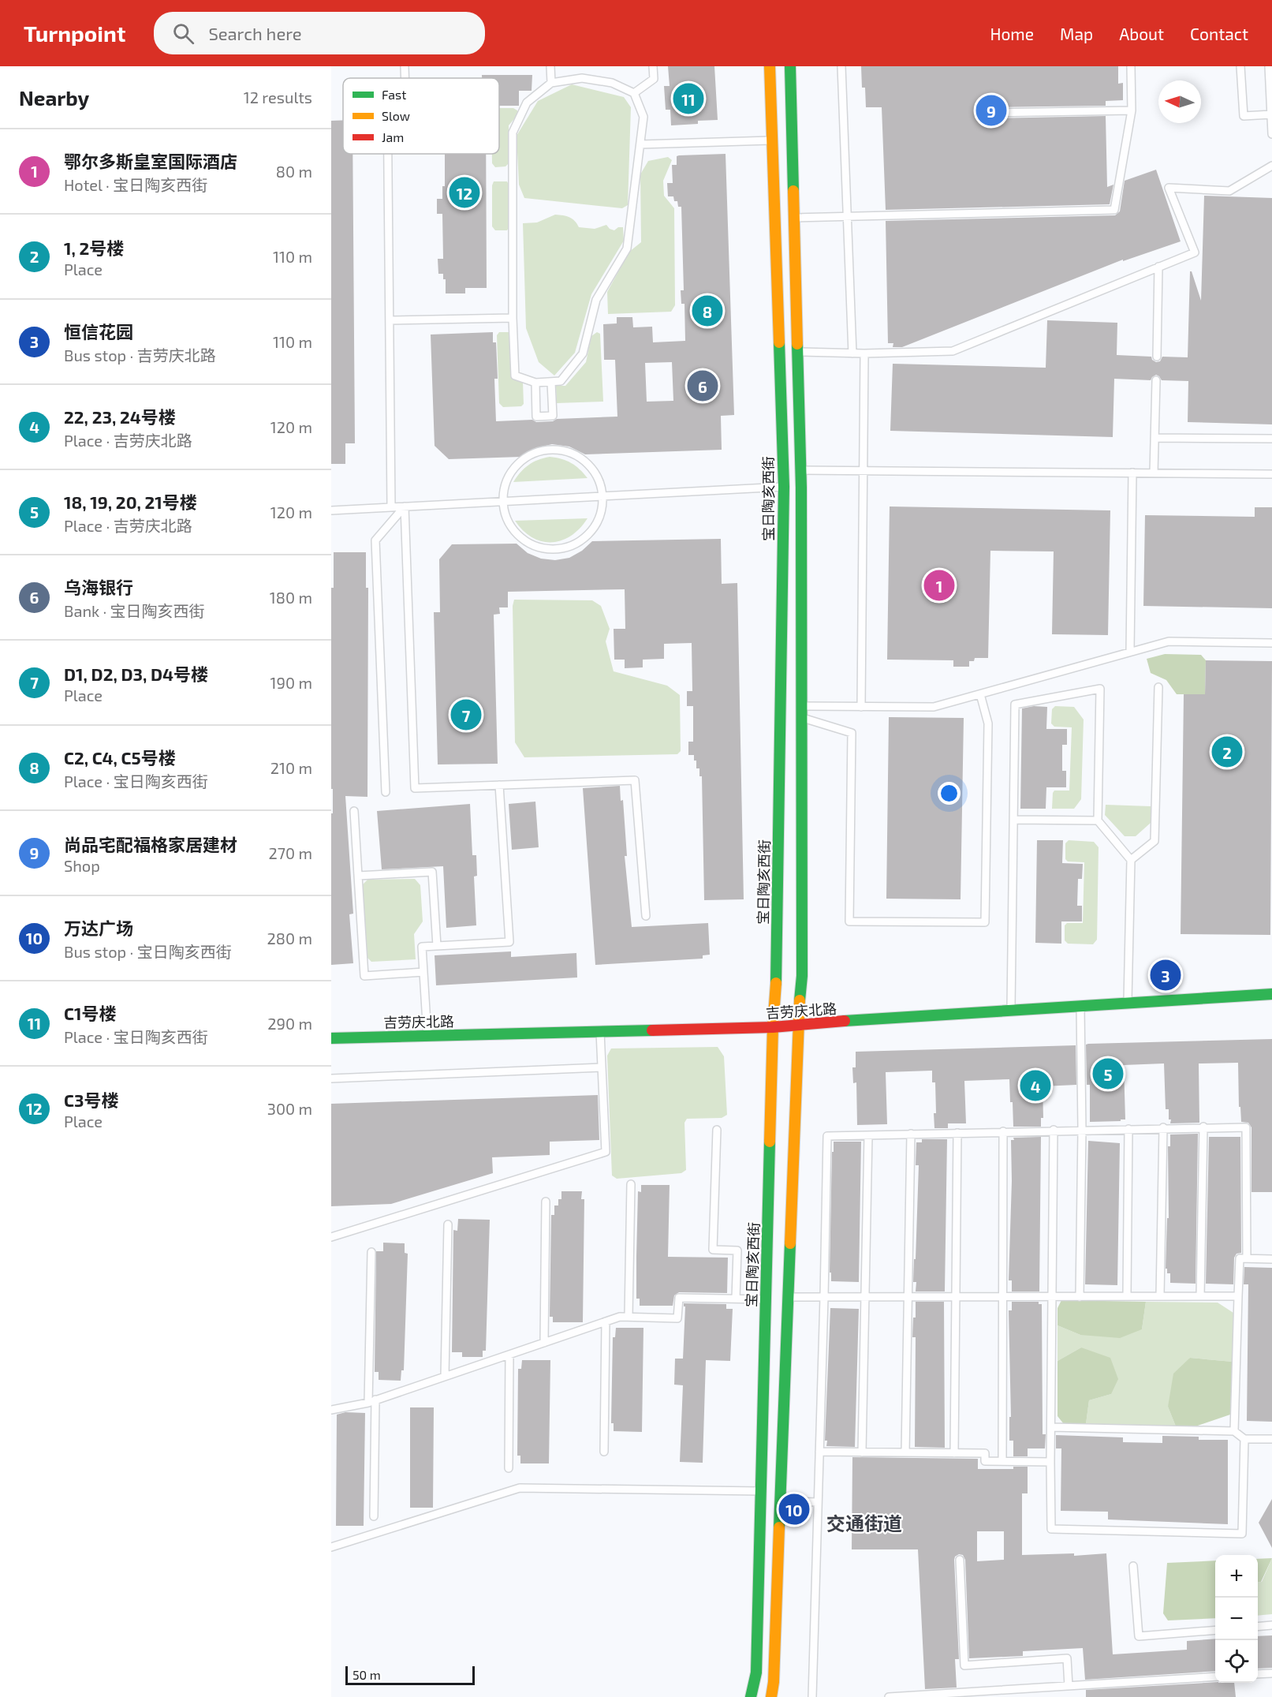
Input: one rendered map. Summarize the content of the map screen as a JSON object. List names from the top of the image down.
{
  "streets": {
    "street": ["宝日陶亥西街", "吉劳庆北路"]
  },
  "crossings": [
    ["宝日陶亥西街", "吉劳庆北路"]
  ],
  "districts": ["交通街道"],
  "legend": ["Fast", "Slow", "Jam"],
  "scale_bar": "50 m",
  "north": "left",
  "page": {
    "header": "Turnpoint",
    "search": "Search here",
    "nav": [
      "Home",
      "Map",
      "About",
      "Contact"
    ],
    "heading": ["Nearby", "12 results"],
    "pins": [
      "11",
      "9",
      "12",
      "8",
      "6",
      "1",
      "7",
      "2",
      "3",
      "5",
      "4",
      "10"
    ],
    "list": [
      {
        "mark": "1",
        "name": "鄂尔多斯皇室国际酒店",
        "note": "Hotel · 宝日陶亥西街",
        "value": "80 m"
      },
      {
        "mark": "2",
        "name": "1, 2号楼",
        "note": "Place",
        "value": "110 m"
      },
      {
        "mark": "3",
        "name": "恒信花园",
        "note": "Bus stop · 吉劳庆北路",
        "value": "110 m"
      },
      {
        "mark": "4",
        "name": "22, 23, 24号楼",
        "note": "Place · 吉劳庆北路",
        "value": "120 m"
      },
      {
        "mark": "5",
        "name": "18, 19, 20, 21号楼",
        "note": "Place · 吉劳庆北路",
        "value": "120 m"
      },
      {
        "mark": "6",
        "name": "乌海银行",
        "note": "Bank · 宝日陶亥西街",
        "value": "180 m"
      },
      {
        "mark": "7",
        "name": "D1, D2, D3, D4号楼",
        "note": "Place",
        "value": "190 m"
      },
      {
        "mark": "8",
        "name": "C2, C4, C5号楼",
        "note": "Place · 宝日陶亥西街",
        "value": "210 m"
      },
      {
        "mark": "9",
        "name": "尚品宅配福格家居建材",
        "note": "Shop",
        "value": "270 m"
      },
      {
        "mark": "10",
        "name": "万达广场",
        "note": "Bus stop · 宝日陶亥西街",
        "value": "280 m"
      },
      {
        "mark": "11",
        "name": "C1号楼",
        "note": "Place · 宝日陶亥西街",
        "value": "290 m"
      },
      {
        "mark": "12",
        "name": "C3号楼",
        "note": "Place",
        "value": "300 m"
      }
    ],
    "map_buttons": ["+", "−"],
    "scale": "50 m"
  }
}
